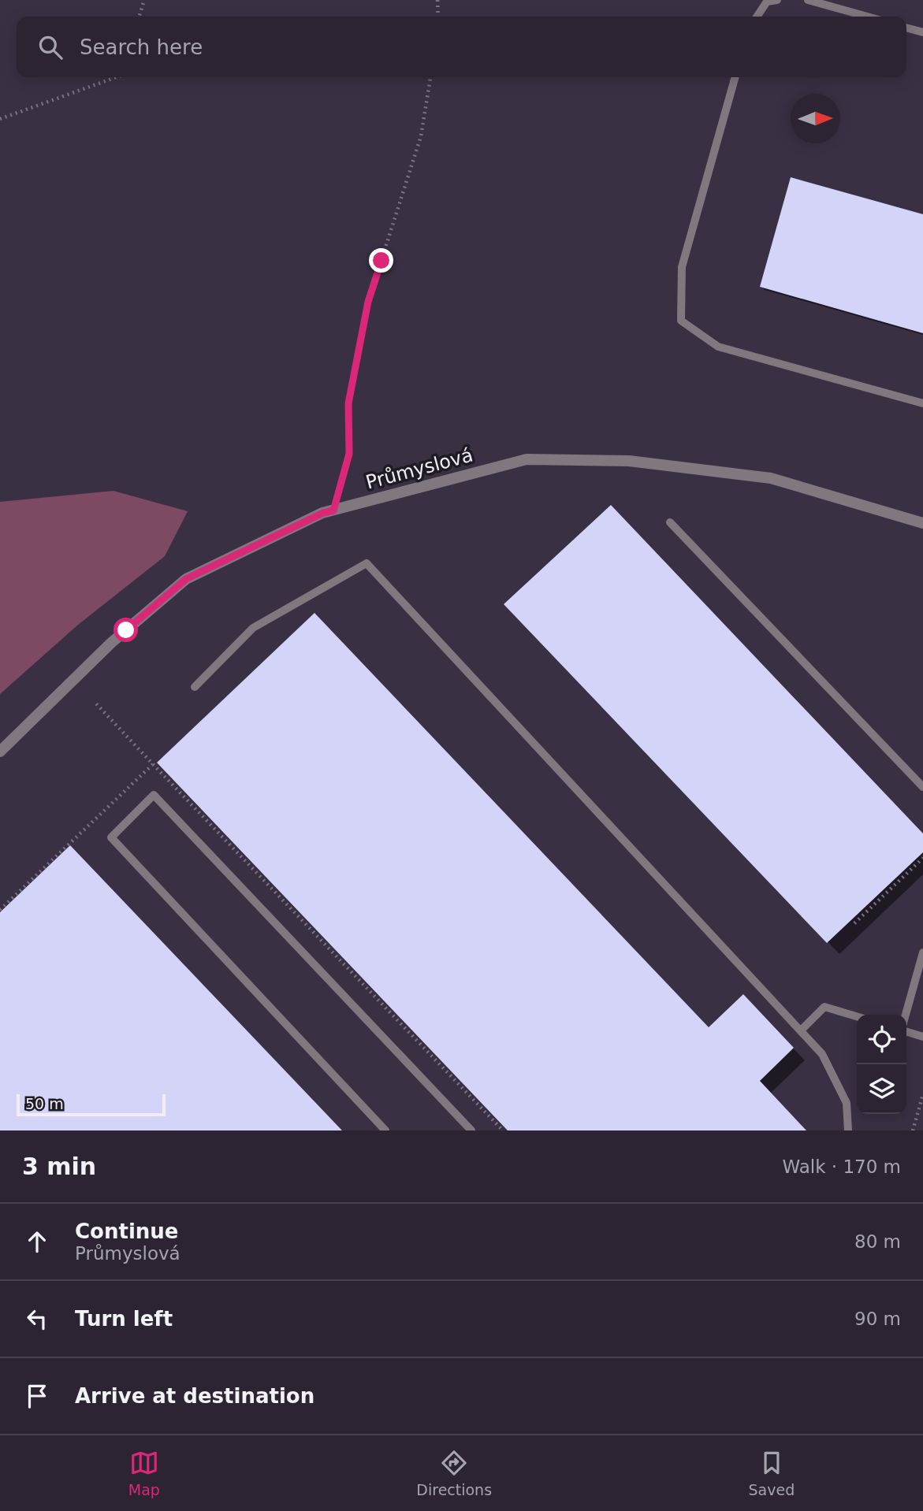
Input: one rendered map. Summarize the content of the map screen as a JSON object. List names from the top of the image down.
{
  "streets": {
    "street": ["Průmyslová"]
  },
  "scale_bar": "50 m",
  "north": "right",
  "page": {
    "search": "Search here",
    "scale": "50 m",
    "heading": ["3 min", "Walk · 170 m"],
    "list": [
      ["Continue", "Průmyslová", "80 m"],
      ["Turn left", "90 m"],
      "Arrive at destination"
    ],
    "nav": ["Map", "Directions", "Saved"]
  }
}
